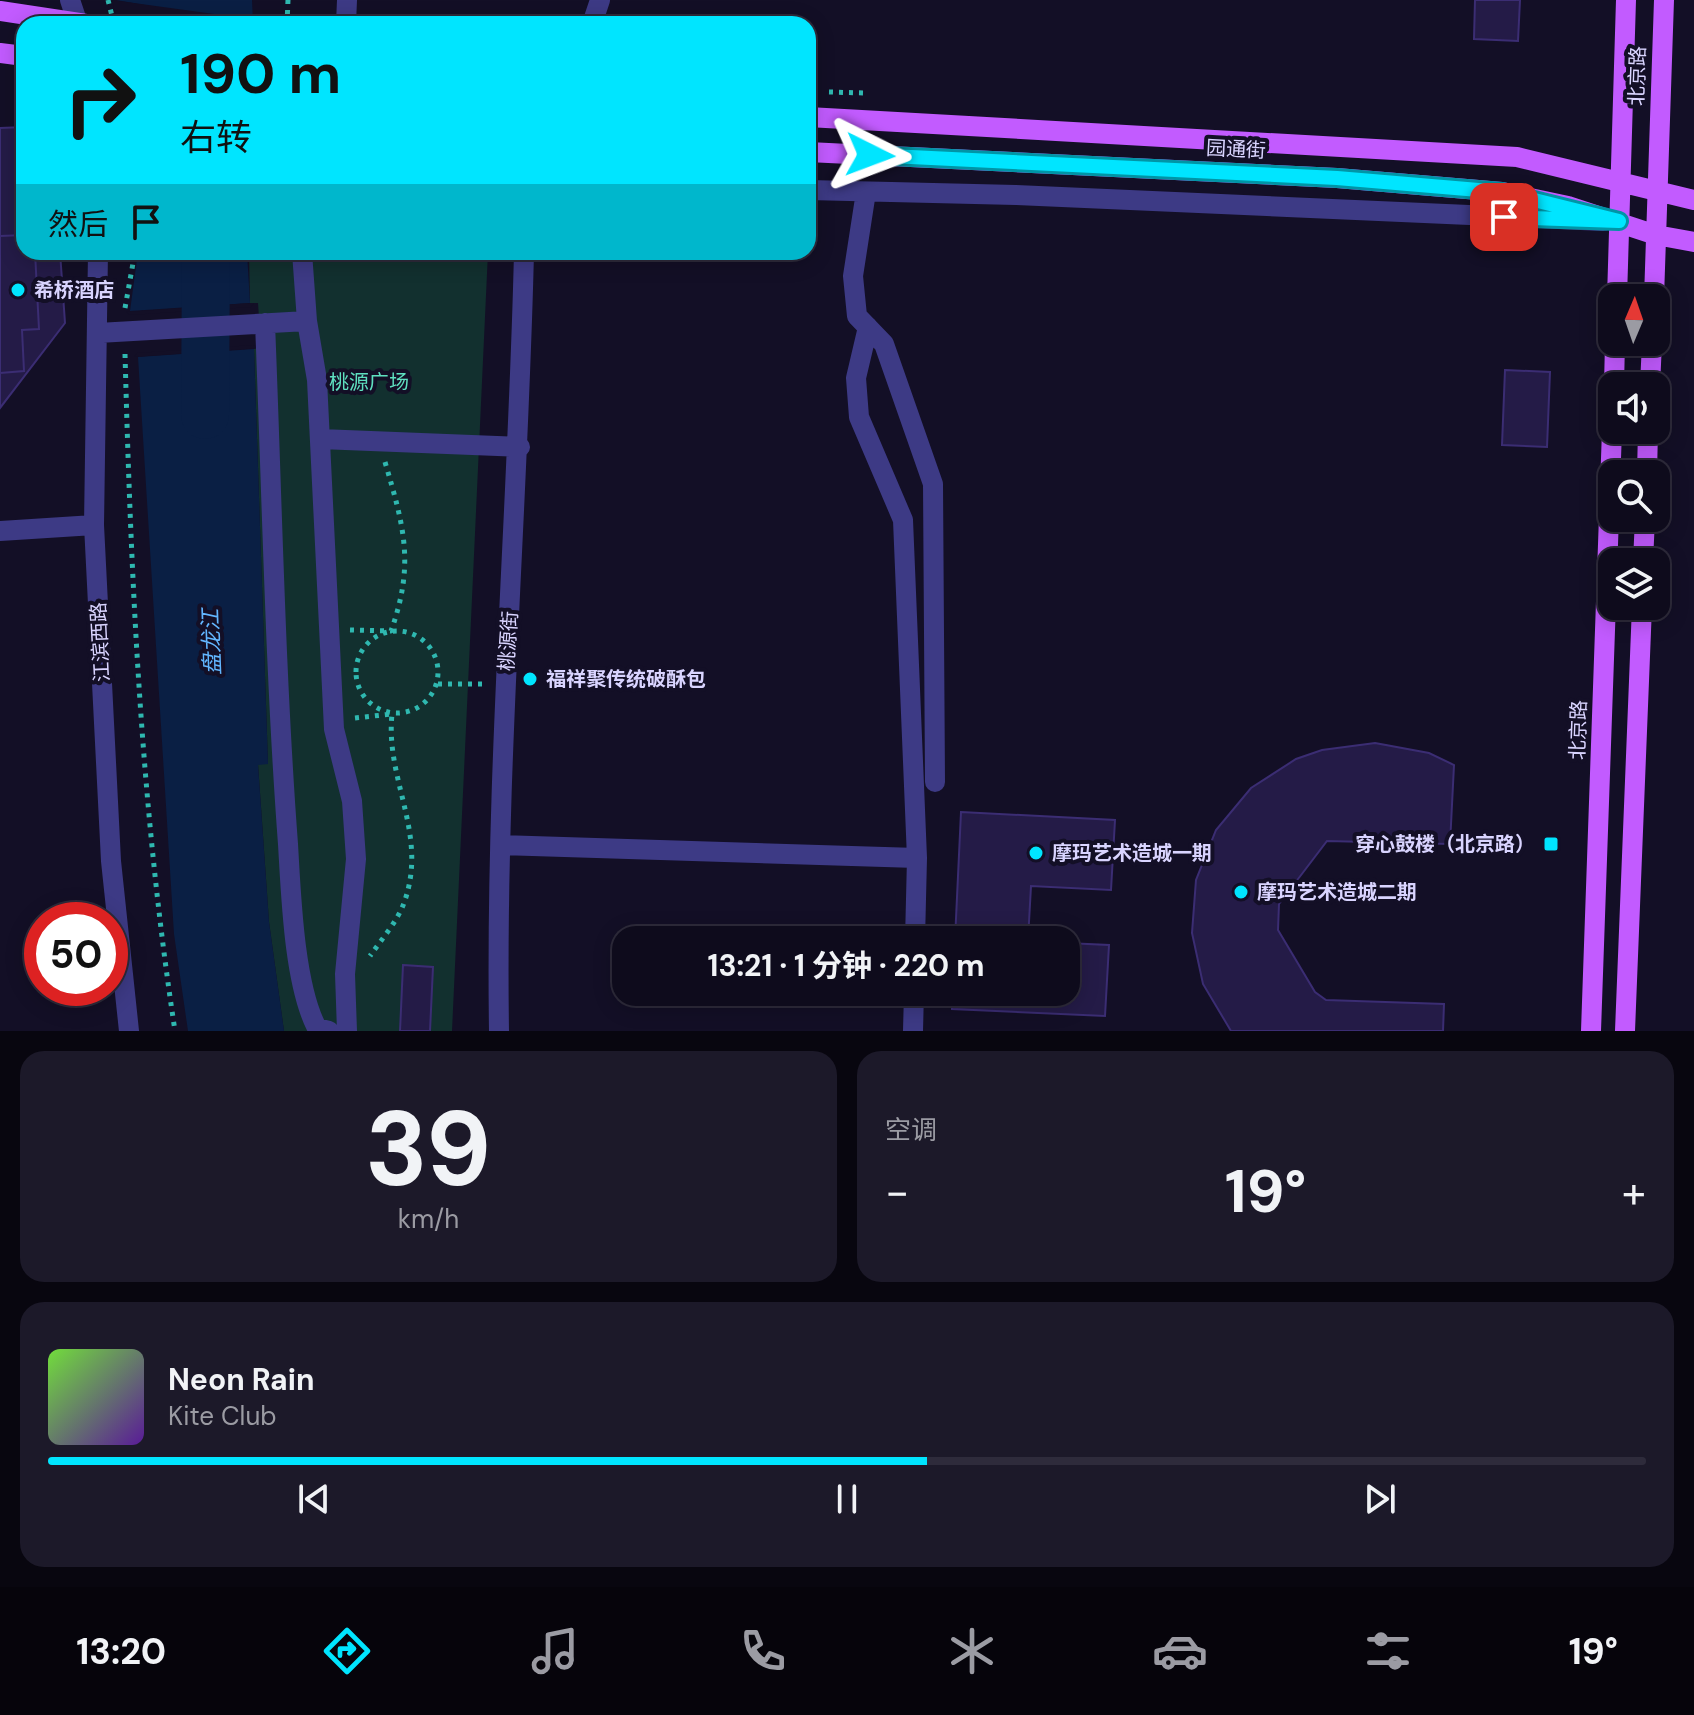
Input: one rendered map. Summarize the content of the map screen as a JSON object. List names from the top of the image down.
{
  "streets": {
    "main road": ["北京路", "园通街"],
    "street": ["桃源街", "江滨西路"]
  },
  "crossings": [
    ["北京路", "园通街"]
  ],
  "water": ["盘龙江"],
  "parks": ["桃源广场"],
  "places": {
    "other": [
      "希桥酒店",
      "福祥聚传统破酥包",
      "摩玛艺术造城一期",
      "摩玛艺术造城二期"
    ],
    "transit": ["穿心鼓楼（北京路）"]
  },
  "north": "top",
  "page": {
    "turn": ["190 m", "右转"],
    "then": "然后",
    "limit": "50",
    "trip": "13:21 · 1 分钟 · 220 m",
    "tile": [
      ["39", "km/h"],
      "空调"
    ],
    "heat": ["−", "19°", "+"],
    "song": ["Neon Rain", "Kite Club"],
    "tabs": ["13:20", "19°"]
  }
}
